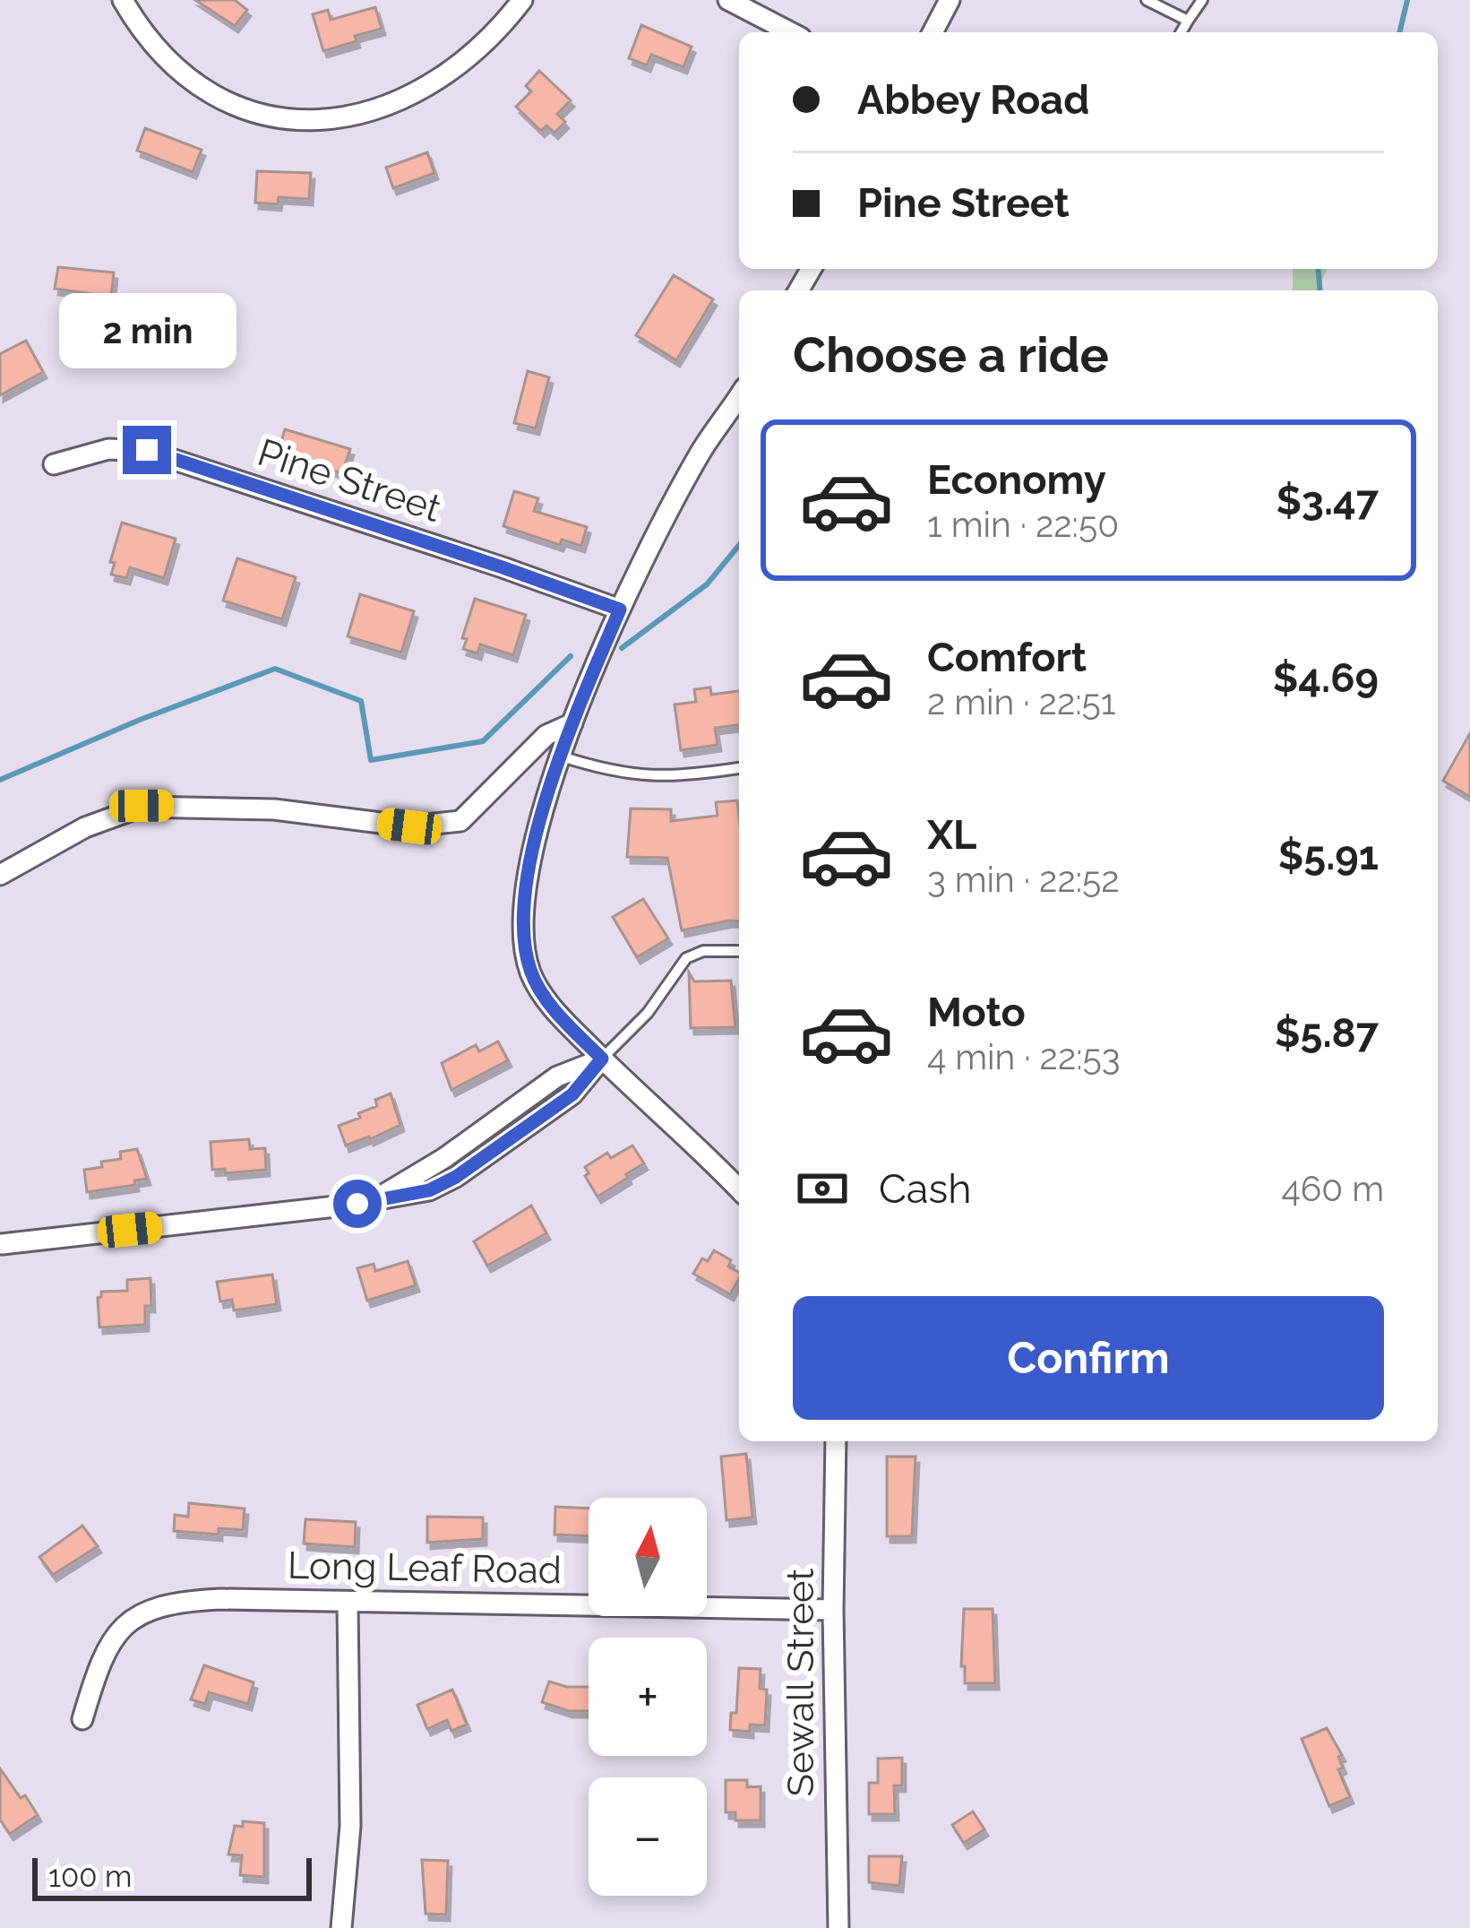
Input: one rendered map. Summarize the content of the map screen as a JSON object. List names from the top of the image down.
{
  "streets": {
    "street": ["Pine Street", "Long Leaf Road", "Sewall Street"]
  },
  "crossings": [
    ["Long Leaf Road", "Sewall Street"]
  ],
  "scale_bar": "100 m",
  "north": "top",
  "page": {
    "banner": ["Abbey Road", "Pine Street"],
    "heading": "Choose a ride",
    "bubble": "2 min",
    "list": [
      {
        "name": "Economy",
        "note": "1 min · 22:50",
        "value": "$3.47"
      },
      {
        "name": "Comfort",
        "note": "2 min · 22:51",
        "value": "$4.69"
      },
      {
        "name": "XL",
        "note": "3 min · 22:52",
        "value": "$5.91"
      },
      {
        "name": "Moto",
        "note": "4 min · 22:53",
        "value": "$5.87"
      }
    ],
    "pay": ["Cash", "460 m"],
    "buttons": "Confirm",
    "map_buttons": ["+", "−"],
    "scale": "100 m"
  }
}
